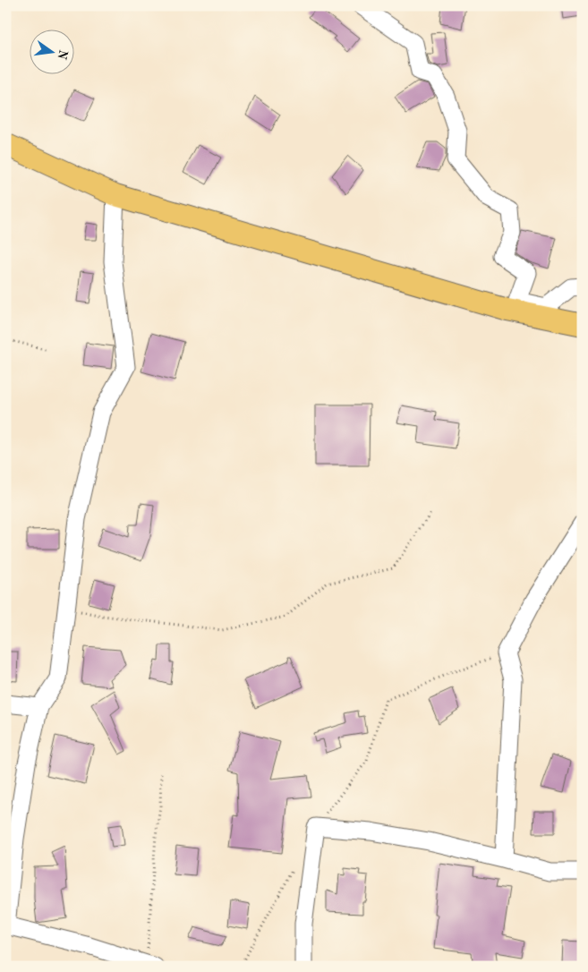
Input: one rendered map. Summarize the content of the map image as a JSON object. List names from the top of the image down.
{
  "north": "right"
}
